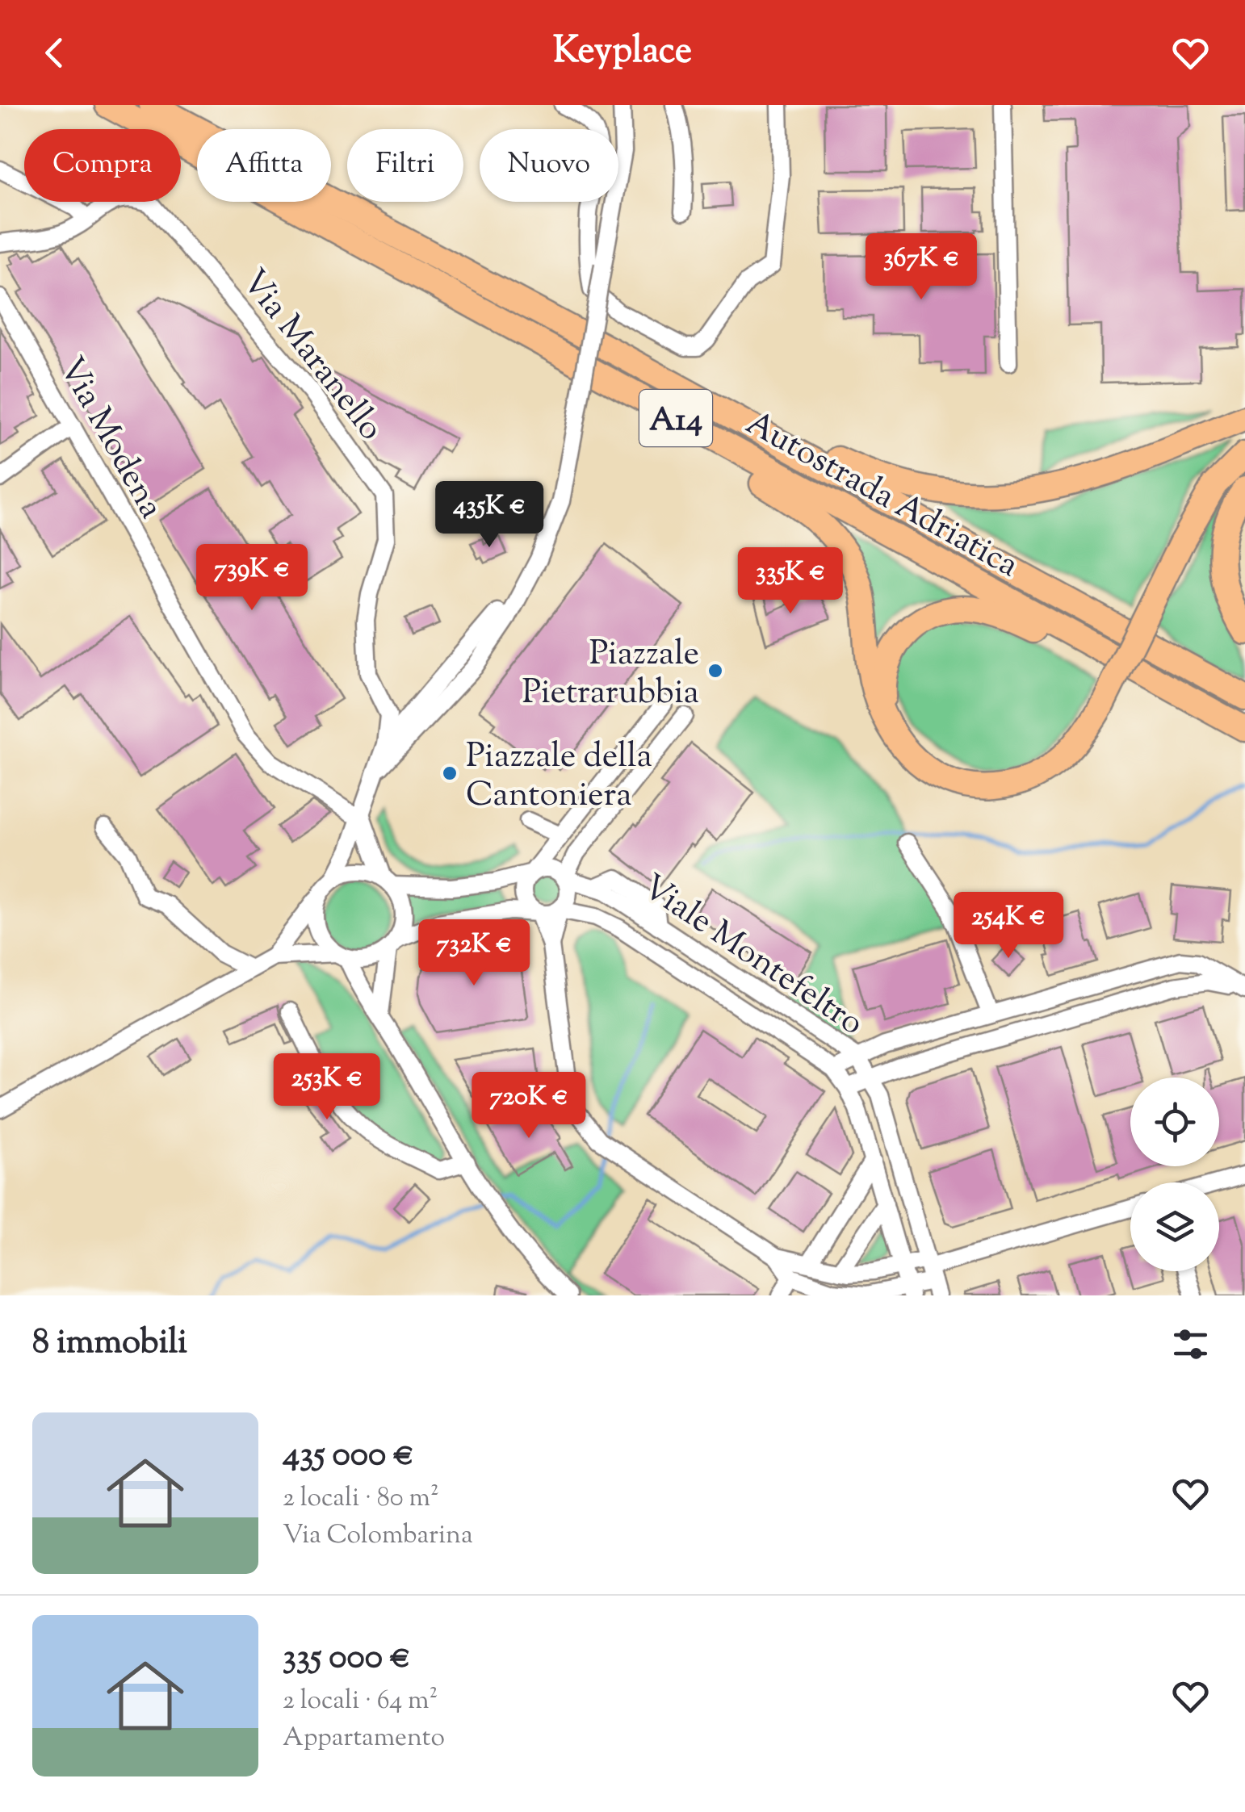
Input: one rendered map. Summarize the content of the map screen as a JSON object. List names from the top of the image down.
{
  "streets": {
    "highway": ["A14", "Autostrada Adriatica"],
    "street": ["Via Maranello", "Via Modena", "Viale Montefeltro"]
  },
  "places": ["Piazzale Pietrarubbia", "Piazzale della Cantoniera"],
  "page": {
    "header": "Keyplace",
    "chip": [
      "Compra",
      "Affitta",
      "Filtri",
      "Nuovo"
    ],
    "price": [
      "367K €",
      "435K €",
      "739K €",
      "335K €",
      "254K €",
      "732K €",
      "253K €",
      "720K €"
    ],
    "heading": "8 immobili",
    "list": [
      {
        "name": "435 000 €",
        "note": "2 locali · 80 m² · Via Colombarina"
      },
      {
        "name": "335 000 €",
        "note": "2 locali · 64 m² · Appartamento"
      }
    ]
  }
}
